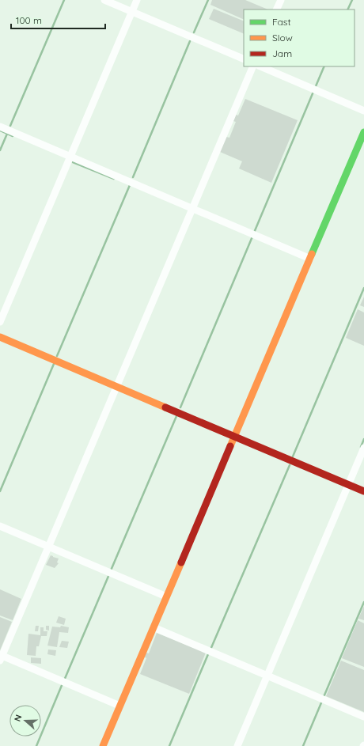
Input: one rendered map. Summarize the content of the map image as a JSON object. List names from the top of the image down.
{
  "legend": ["Fast", "Slow", "Jam"],
  "scale_bar": "100 m",
  "north": "left"
}
